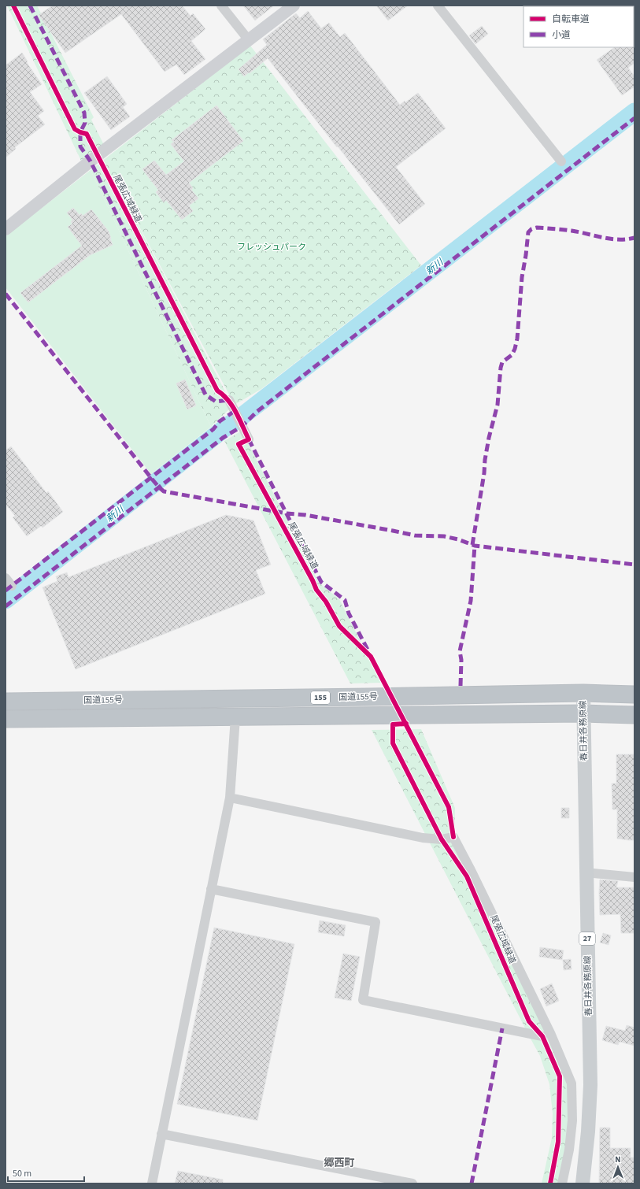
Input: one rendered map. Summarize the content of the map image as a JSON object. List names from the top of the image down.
{
  "streets": {
    "highway": ["国道155号", "155"],
    "main road": ["春日井各務原線", "27"],
    "cycle path": ["尾張広域緑道"]
  },
  "crossings": [
    ["国道155号", "春日井各務原線"]
  ],
  "districts": ["郷西町"],
  "water": ["新川"],
  "parks": ["フレッシュパーク"],
  "legend": ["自転車道", "小道"],
  "scale_bar": "50 m",
  "north": "top"
}
